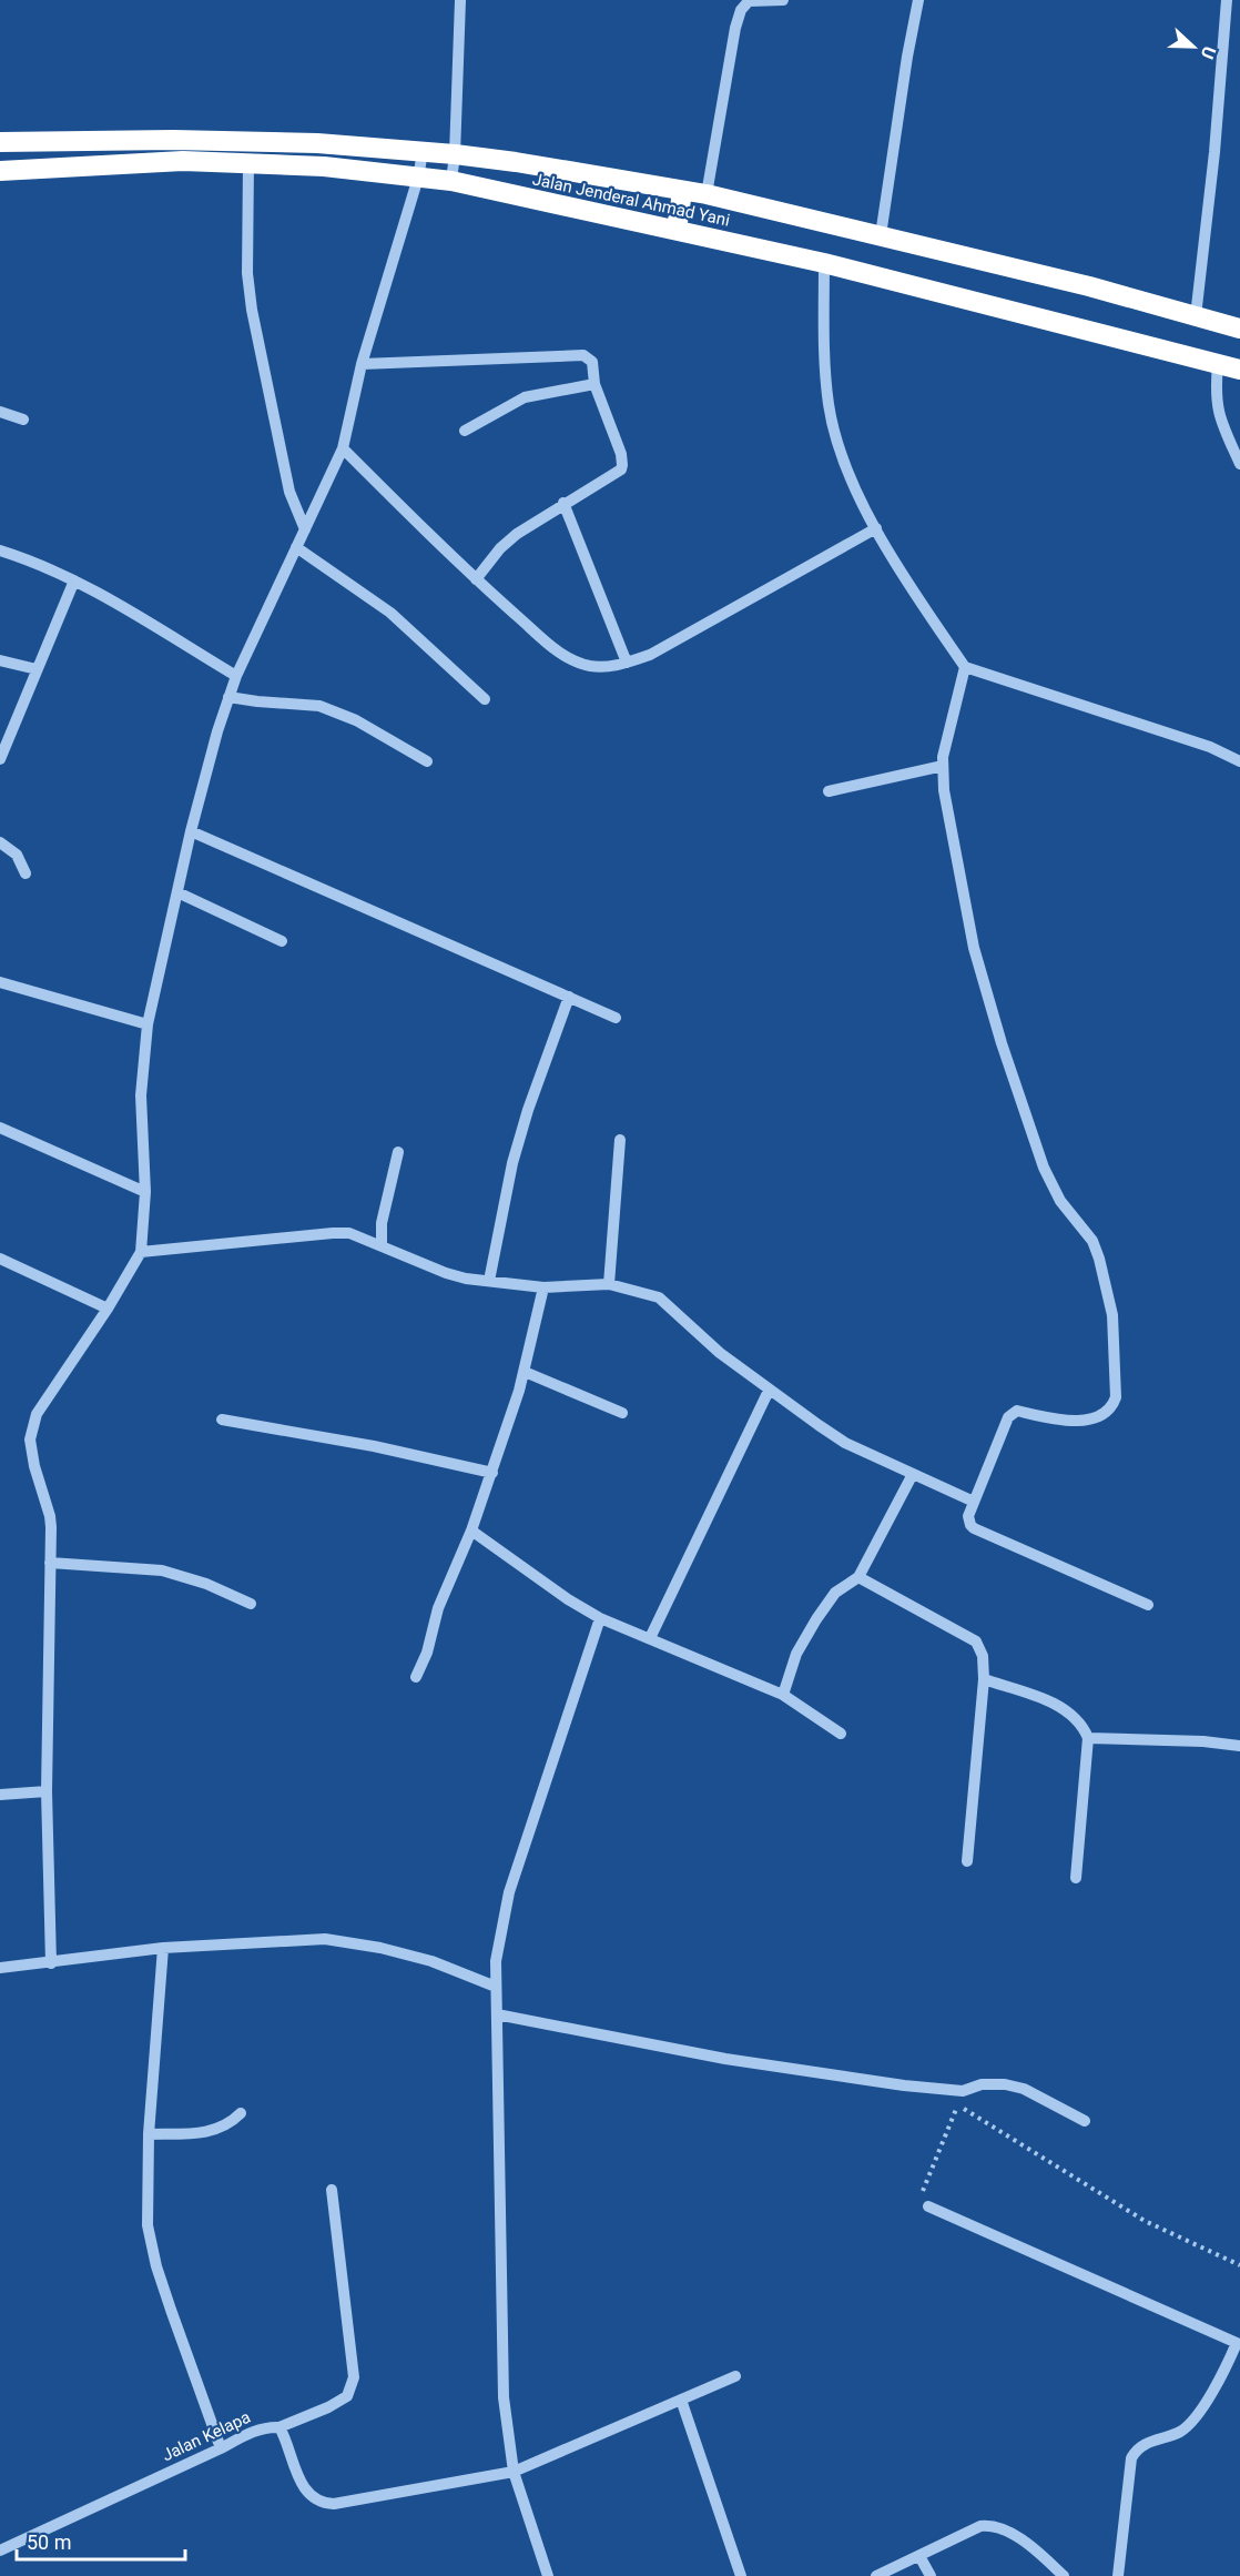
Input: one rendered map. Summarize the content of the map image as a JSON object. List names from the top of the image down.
{
  "streets": {
    "highway": ["Jalan Jenderal Ahmad Yani"],
    "street": ["Jalan Kelapa"]
  },
  "scale_bar": "50 m",
  "north": "right"
}
